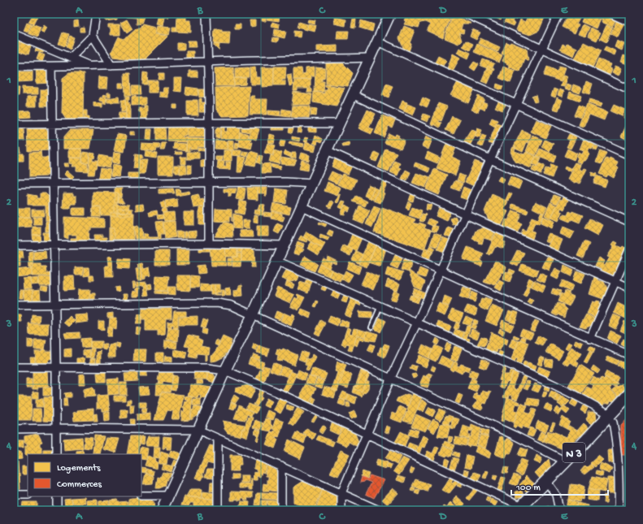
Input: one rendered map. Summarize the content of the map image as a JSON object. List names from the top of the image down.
{
  "streets": {
    "main road": ["N 3"]
  },
  "legend": ["Logements", "Commerces"],
  "scale_bar": "100 m",
  "grid": {
    "columns": [
      "A",
      "B",
      "C",
      "D",
      "E"
    ],
    "rows": [
      "1",
      "2",
      "3",
      "4"
    ]
  }
}
